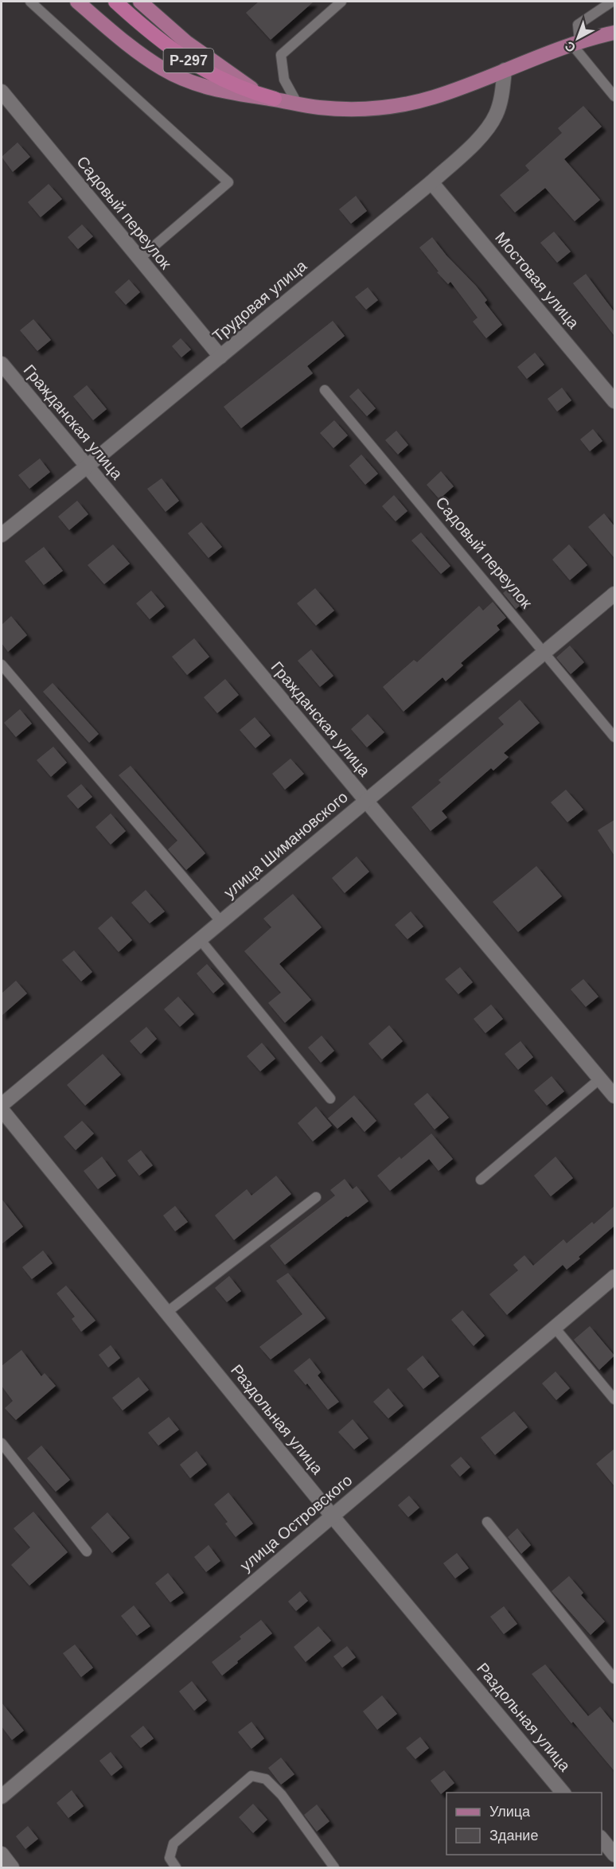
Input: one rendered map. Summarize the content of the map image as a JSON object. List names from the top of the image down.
{
  "streets": {
    "highway": ["Р-297"],
    "street": [
      "Садовый переулок",
      "Мостовая улица",
      "Трудовая улица",
      "Гражданская улица",
      "улица Шимановского",
      "Раздольная улица",
      "улица Островского"
    ]
  },
  "crossings": [
    ["Садовый переулок", "Трудовая улица"],
    ["Садовый переулок", "улица Шимановского"],
    ["Мостовая улица", "Трудовая улица"],
    ["Трудовая улица", "Гражданская улица"],
    ["Гражданская улица", "улица Шимановского"],
    ["Раздольная улица", "улица Островского"]
  ],
  "legend": ["Улица", "Здание"],
  "north": "bottom left"
}
